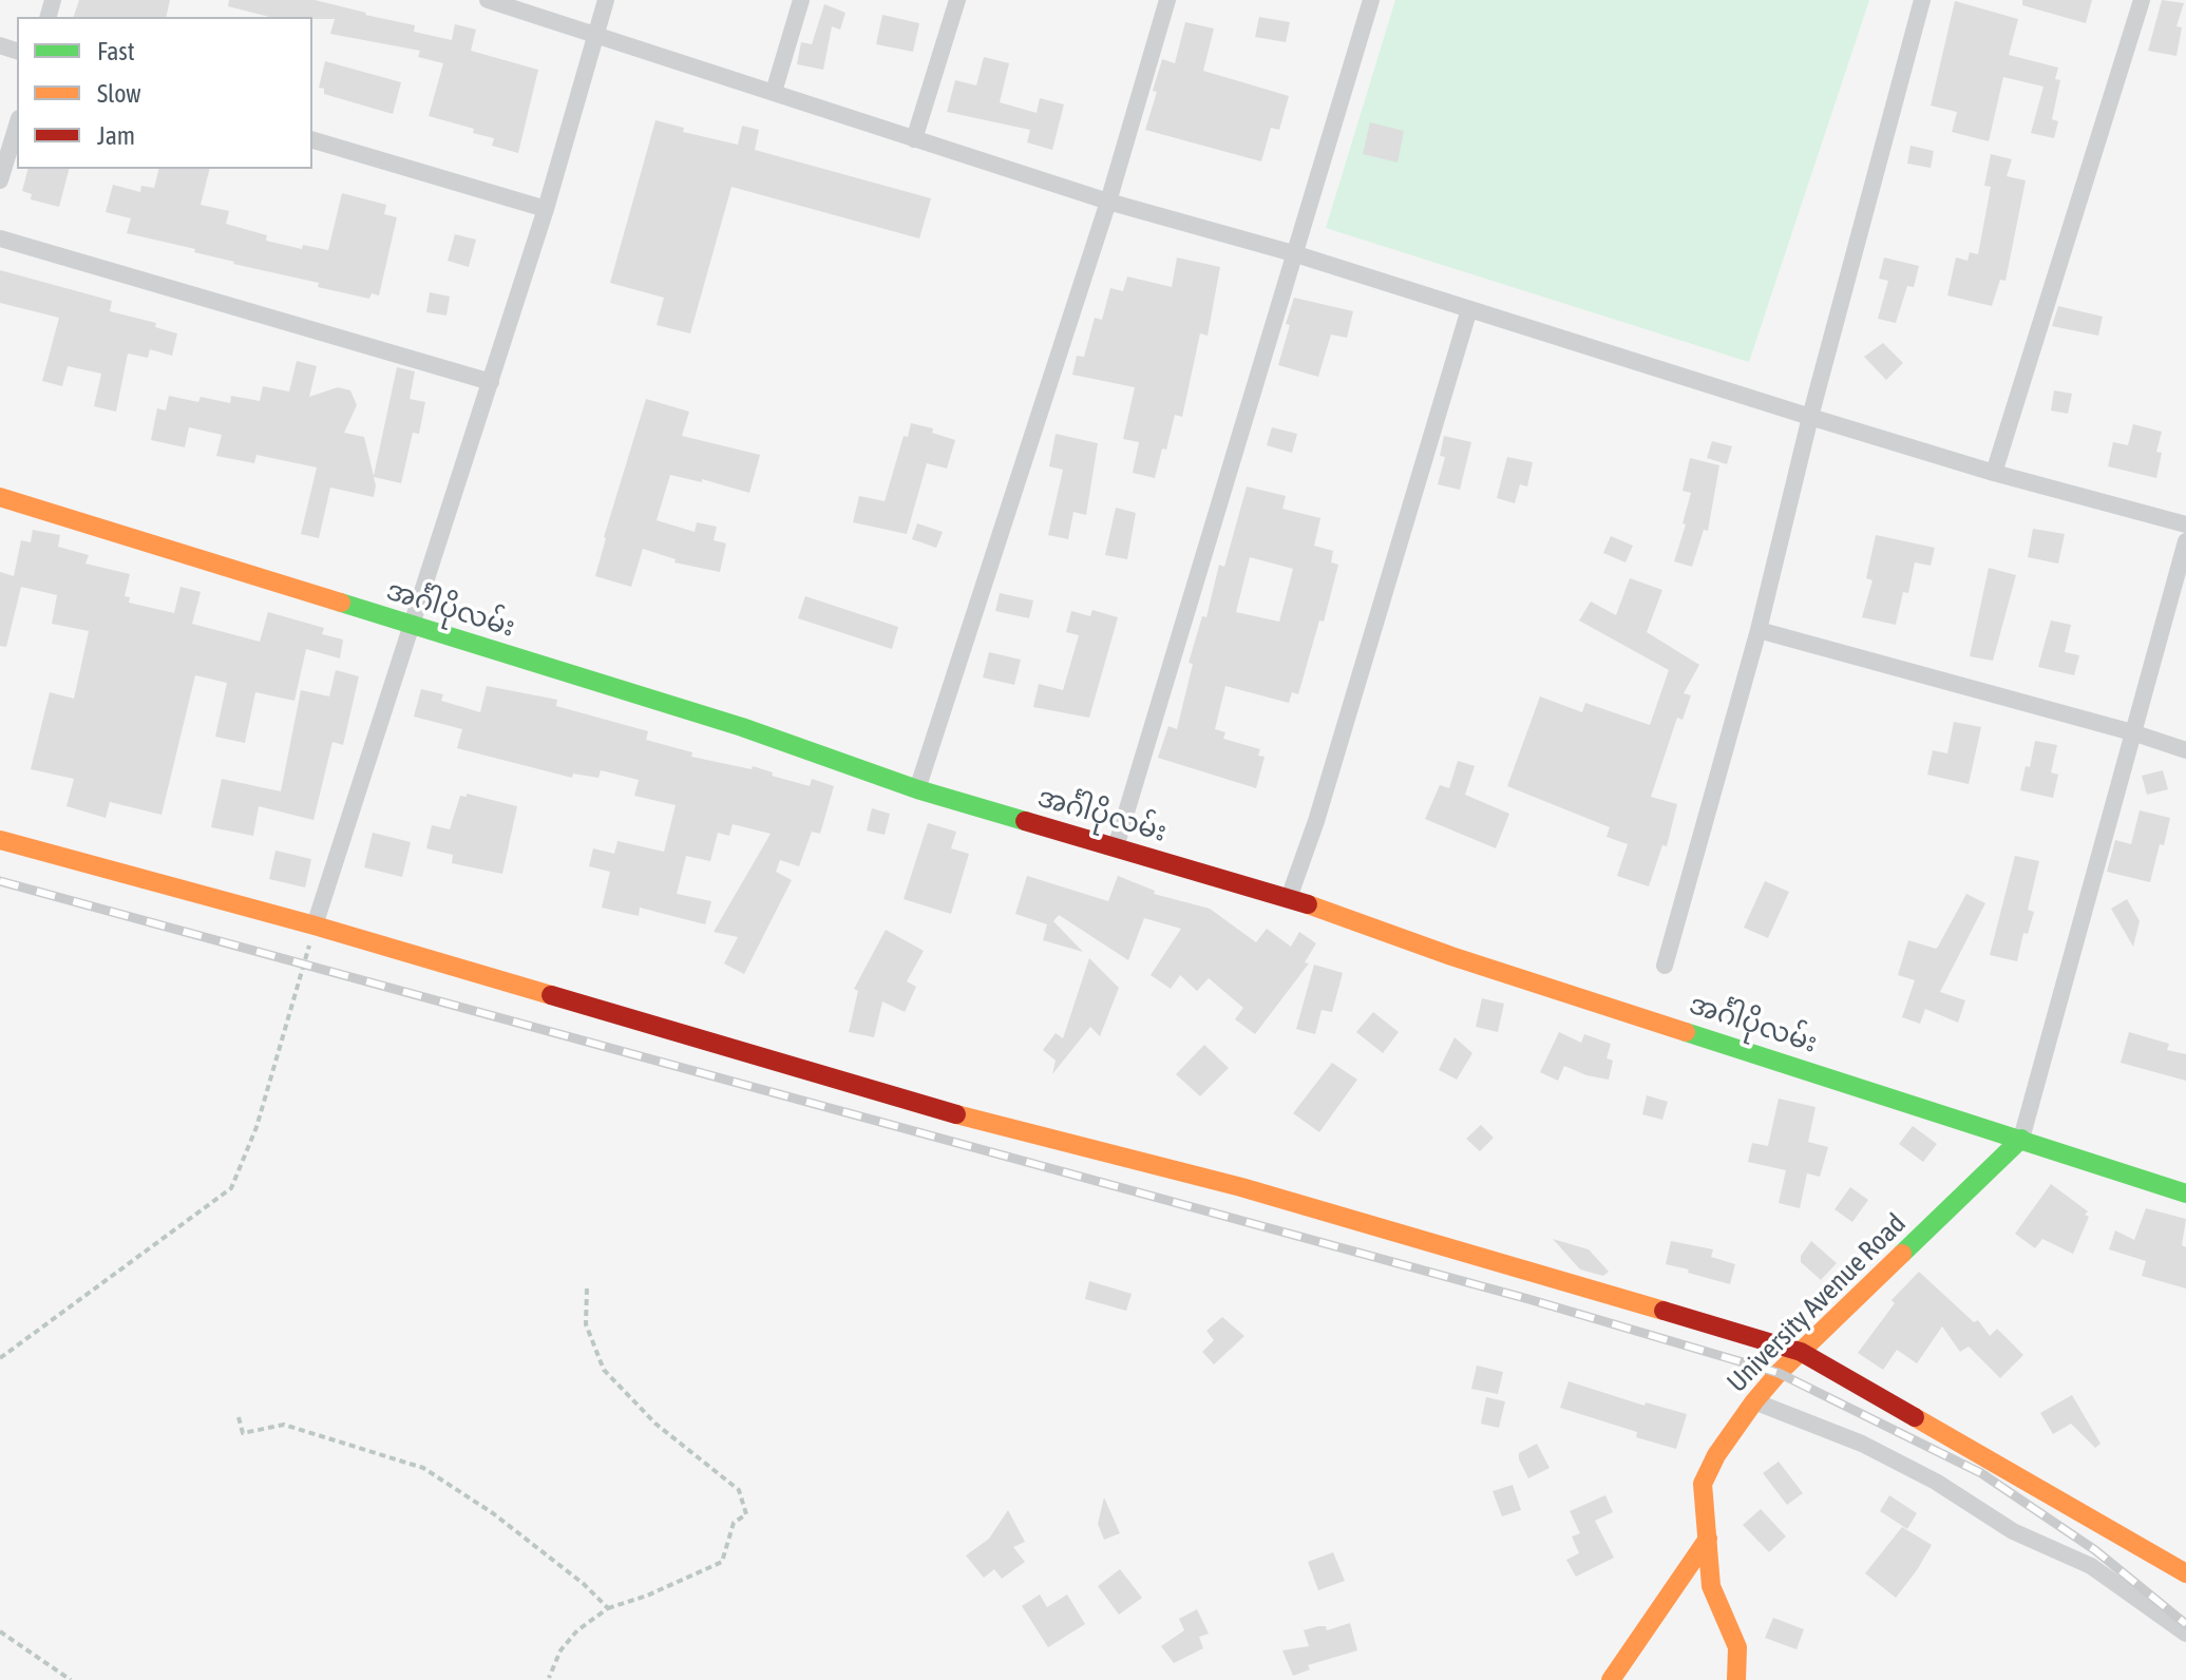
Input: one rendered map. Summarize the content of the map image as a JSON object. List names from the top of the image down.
{
  "streets": {
    "main road": ["အင်္ဂါပိုလမ်း", "University Avenue Road"]
  },
  "crossings": [
    ["အင်္ဂါပိုလမ်း", "University Avenue Road"]
  ],
  "legend": ["Fast", "Slow", "Jam"]
}
